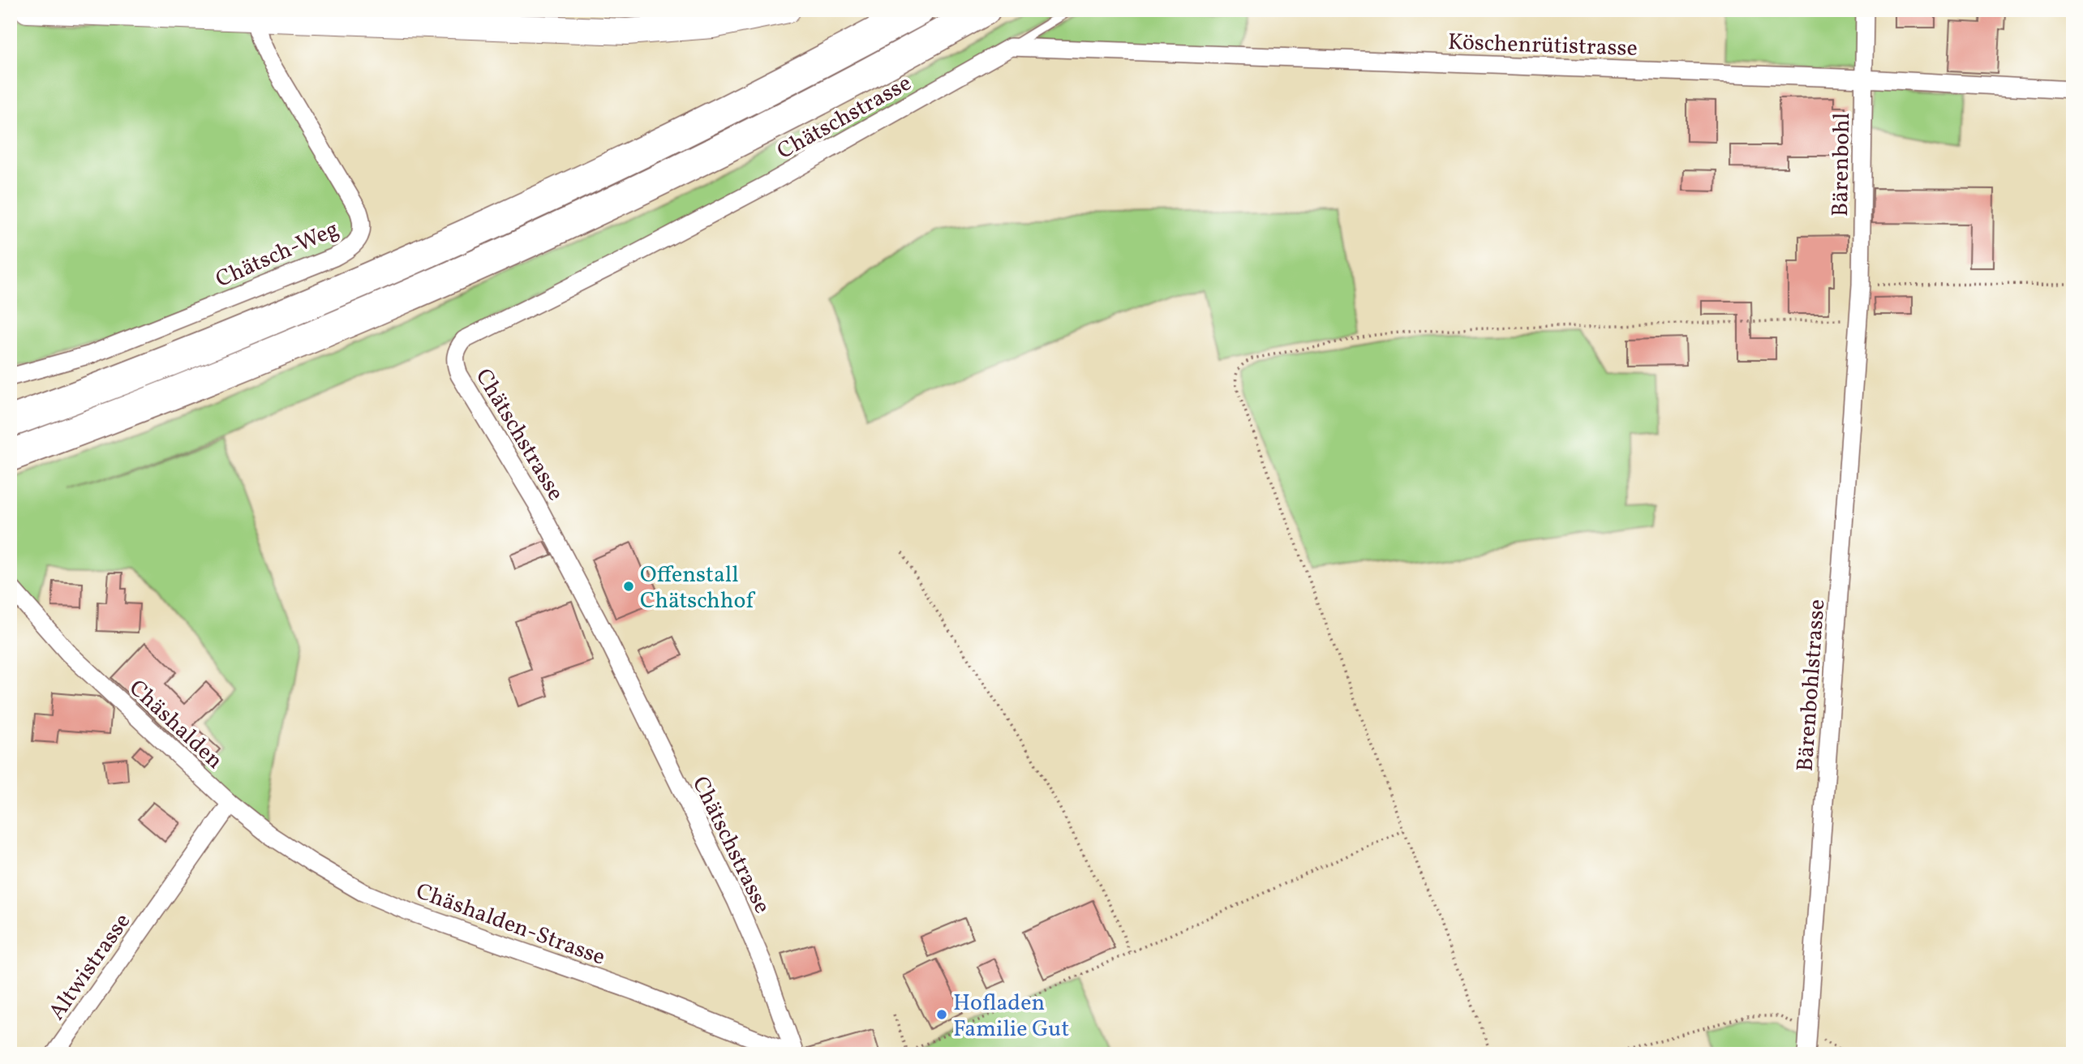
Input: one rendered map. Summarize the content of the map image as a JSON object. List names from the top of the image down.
{
  "streets": {
    "street": [
      "Köschenrütistrasse",
      "Chätschstrasse",
      "Bärenbohl",
      "Chätsch-Weg",
      "Bärenbohlstrasse",
      "Chäshalden",
      "Chäshalden-Strasse",
      "Altwistrasse"
    ]
  },
  "crossings": [
    ["Köschenrütistrasse", "Chätschstrasse"],
    ["Köschenrütistrasse", "Bärenbohl"],
    ["Chätschstrasse", "Chäshalden-Strasse"],
    ["Bärenbohl", "Bärenbohlstrasse"],
    ["Chäshalden", "Chäshalden-Strasse"],
    ["Chäshalden", "Altwistrasse"],
    ["Chäshalden-Strasse", "Altwistrasse"]
  ],
  "places": ["Offenstall Chätschhof", "Hofladen Familie Gut"]
}
